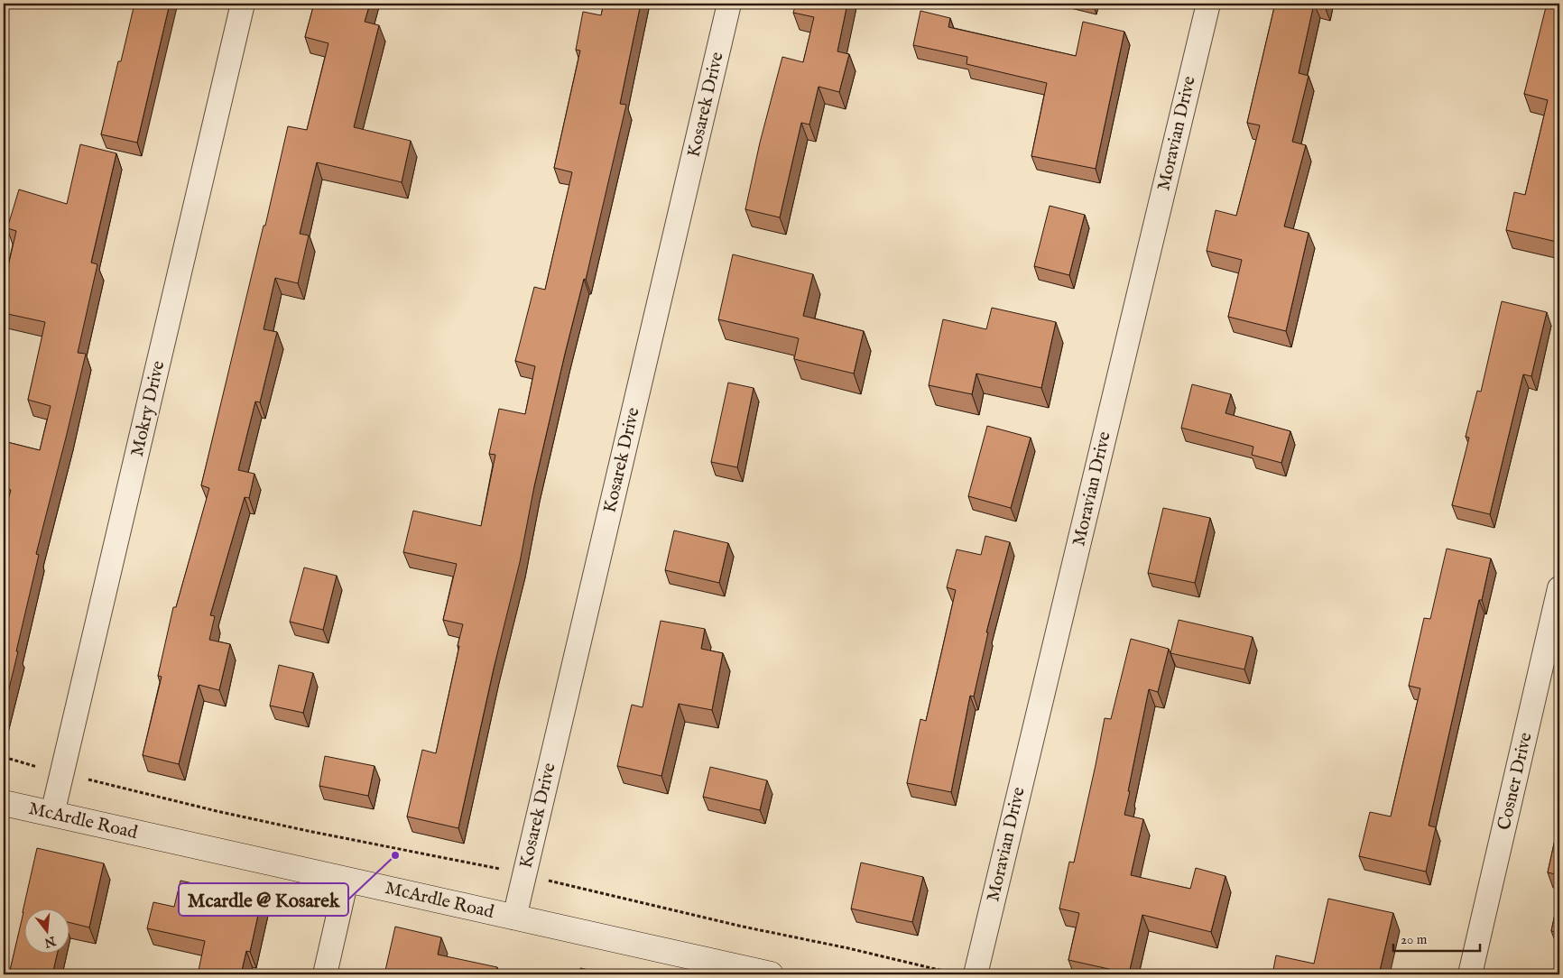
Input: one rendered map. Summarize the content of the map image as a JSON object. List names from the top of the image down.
{
  "streets": {
    "main road": ["McArdle Road"],
    "street": [
      "Kosarek Drive",
      "Moravian Drive",
      "Mokry Drive",
      "Cosner Drive"
    ]
  },
  "crossings": [
    ["Kosarek Drive", "McArdle Road"],
    ["Mokry Drive", "McArdle Road"]
  ],
  "places": ["Mcardle @ Kosarek"],
  "scale_bar": "20 m",
  "north": "bottom"
}
